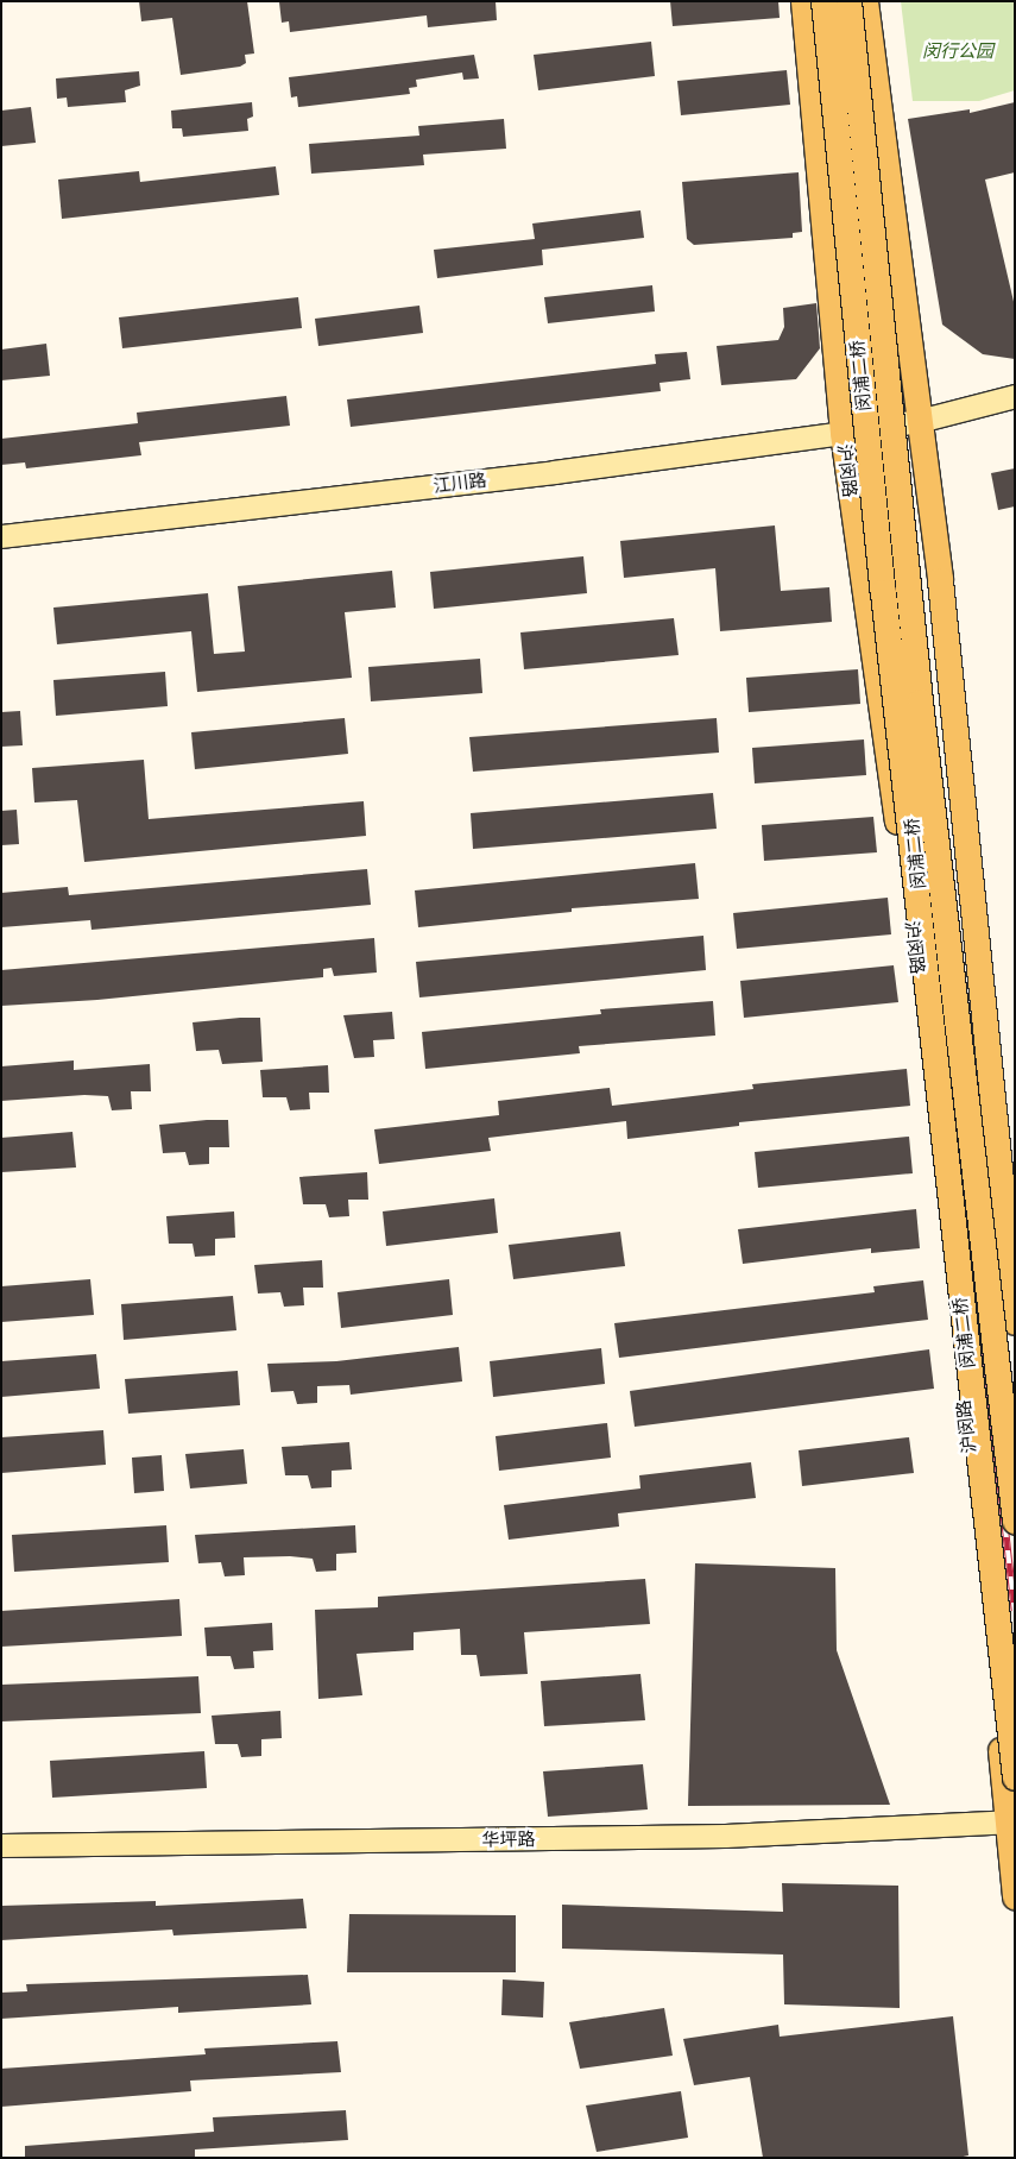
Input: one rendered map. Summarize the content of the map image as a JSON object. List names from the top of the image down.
{
  "streets": {
    "main road": [
      "闵浦二桥",
      "沪闵路",
      "江川路",
      "华坪路"
    ]
  },
  "crossings": [
    ["沪闵路", "江川路"],
    ["沪闵路", "华坪路"]
  ],
  "parks": ["闵行公园"]
}
